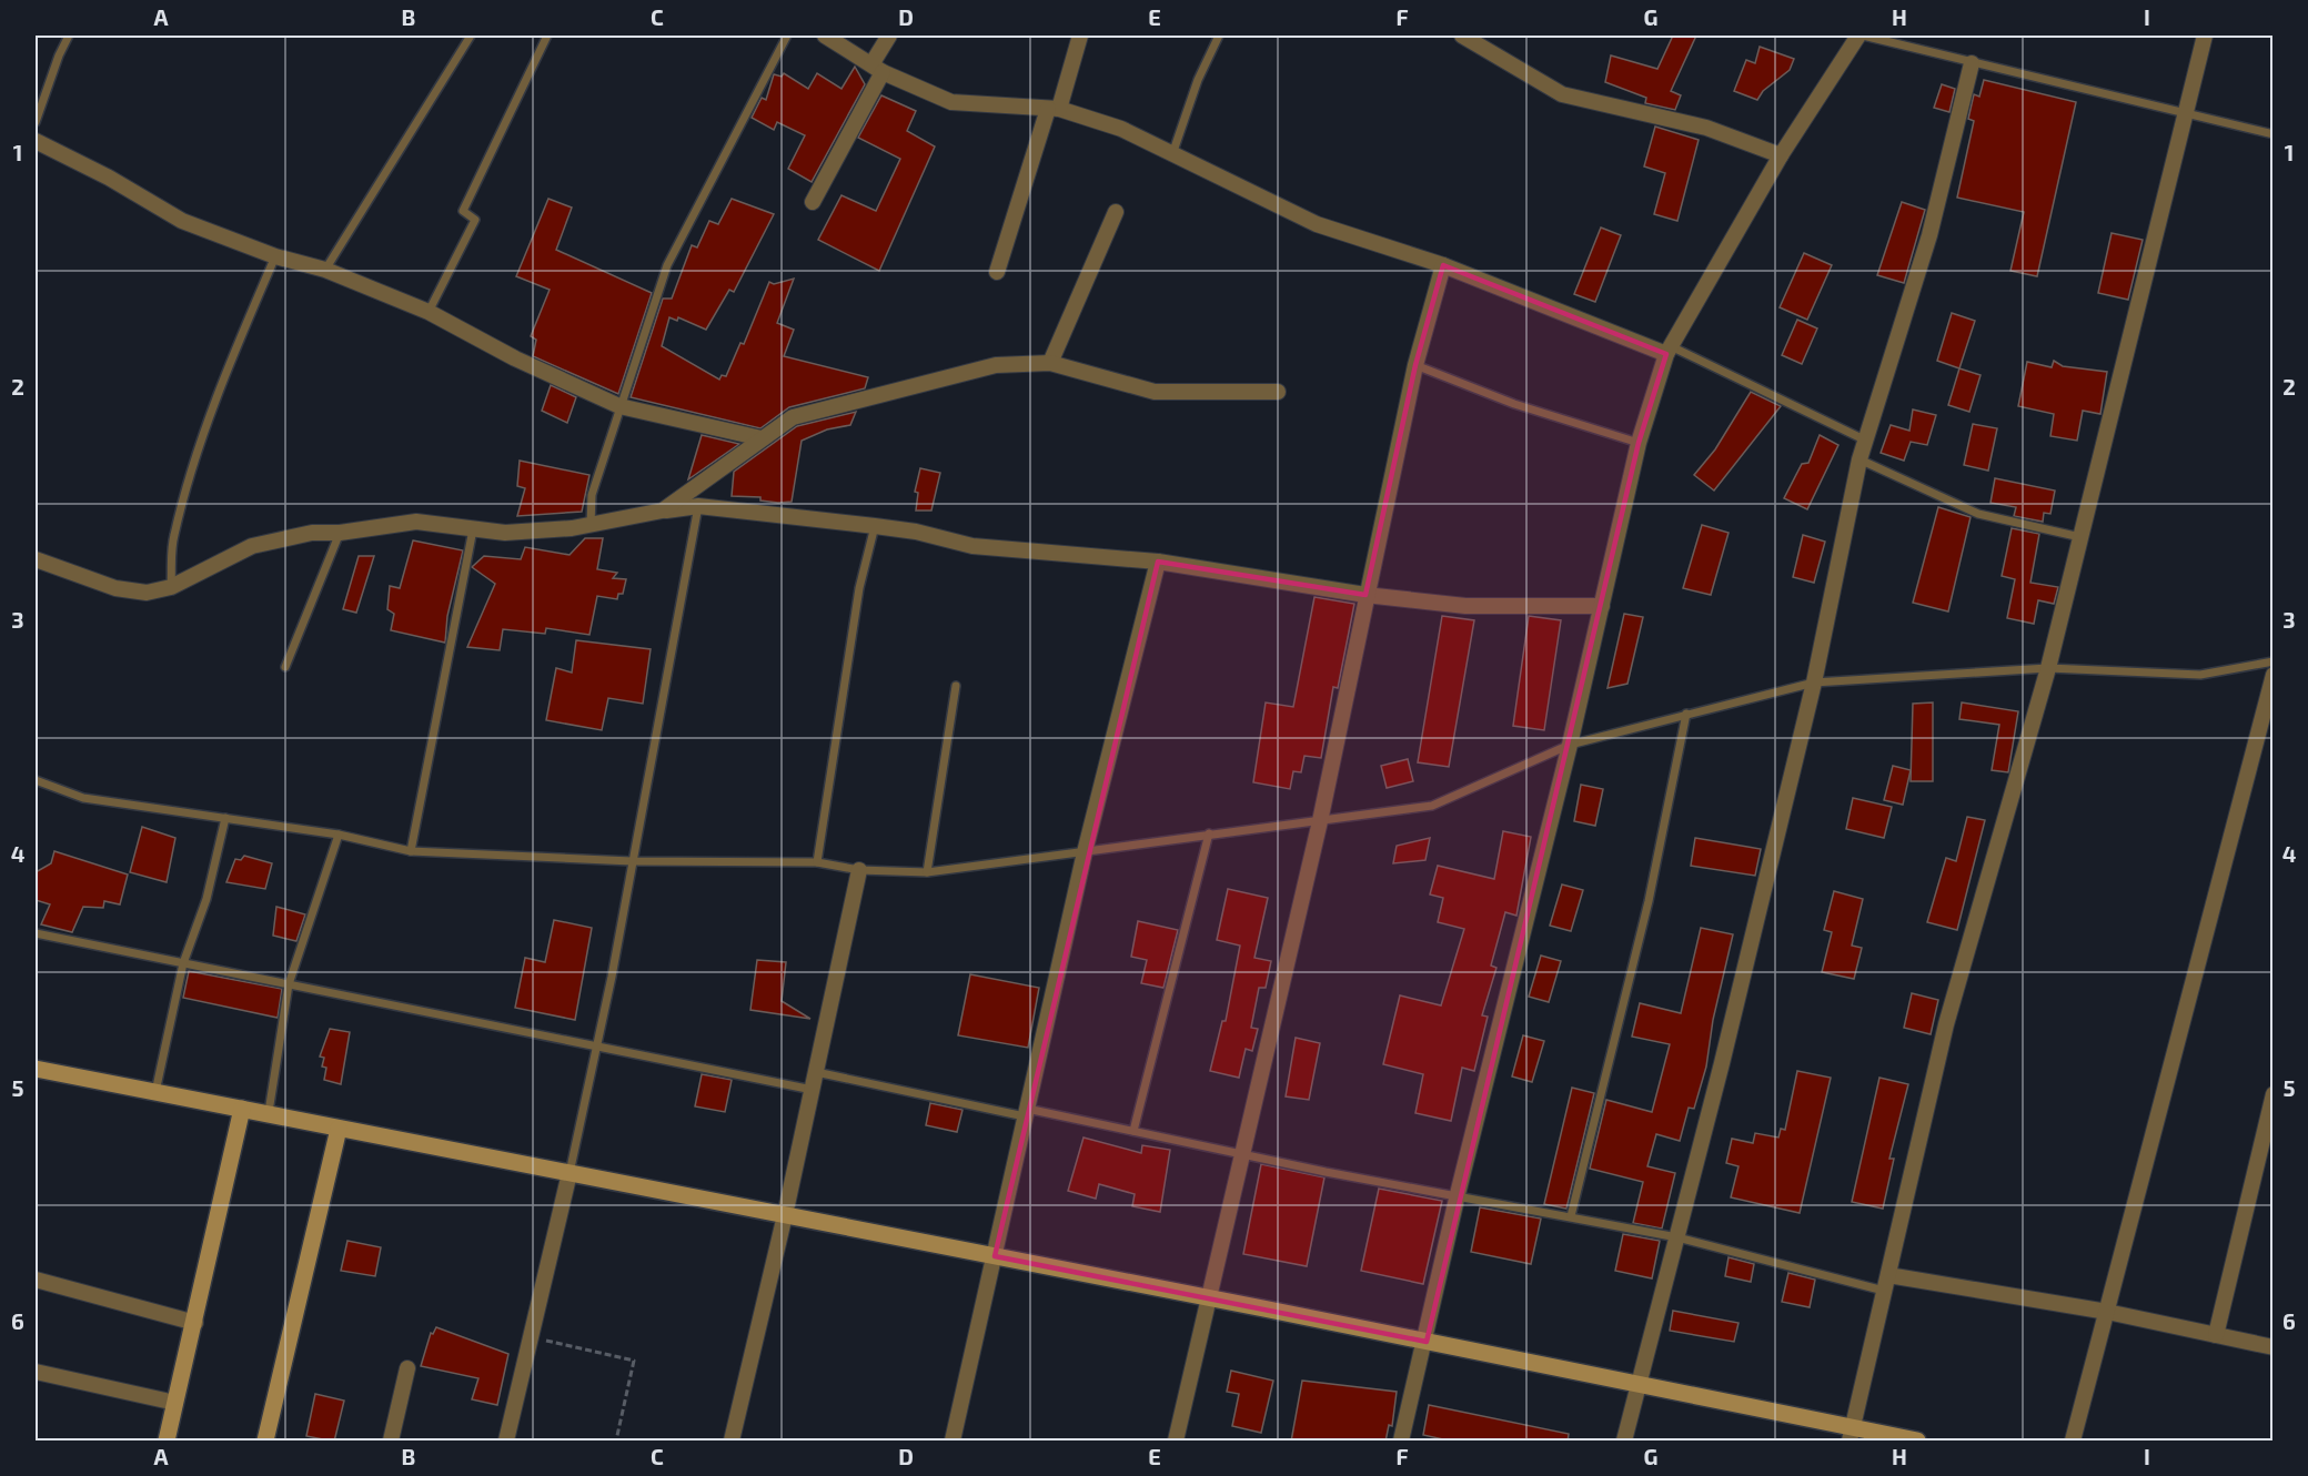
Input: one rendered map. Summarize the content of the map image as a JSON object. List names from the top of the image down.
{
  "grid": {
    "columns": [
      "A",
      "B",
      "C",
      "D",
      "E",
      "F",
      "G",
      "H",
      "I"
    ],
    "rows": [
      "1",
      "2",
      "3",
      "4",
      "5",
      "6"
    ]
  }
}
